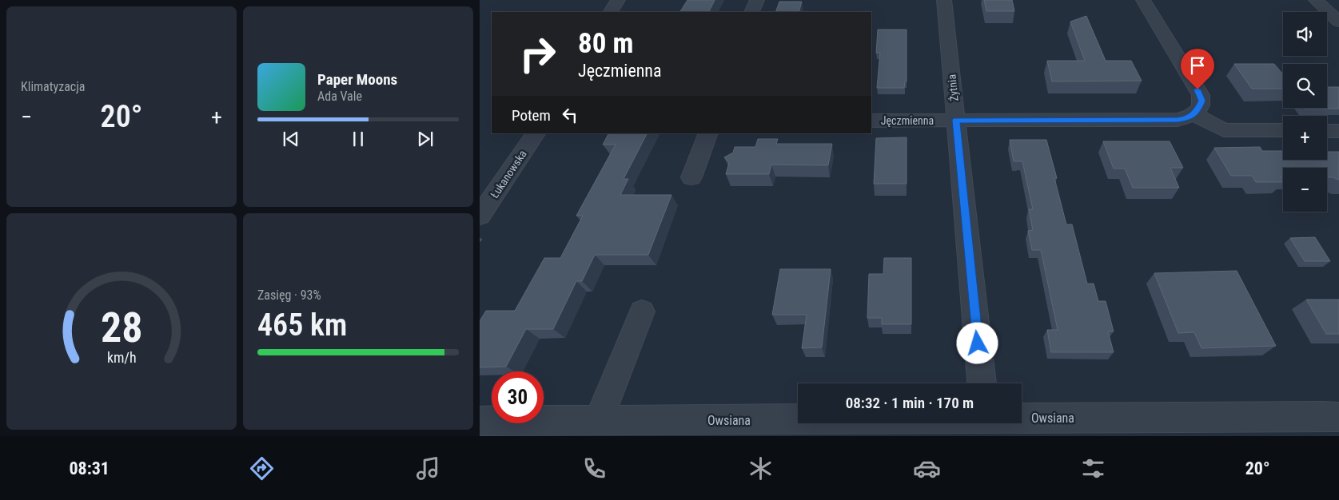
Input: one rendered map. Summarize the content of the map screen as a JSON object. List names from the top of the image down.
{
  "streets": {
    "street": [
      "Żytnia",
      "Jęczmienna",
      "Łukanowska",
      "Owsiana"
    ]
  },
  "crossings": [
    ["Żytnia", "Jęczmienna"]
  ],
  "page": {
    "tile": [
      "Klimatyzacja",
      ["Zasięg · 93%", "465 km"]
    ],
    "map_buttons": ["+", "−"],
    "turn": ["80 m", "Jęczmienna"],
    "song": ["Paper Moons", "Ada Vale"],
    "then": "Potem",
    "heat": ["−", "20°", "+"],
    "limit": "30",
    "trip": "08:32 · 1 min · 170 m",
    "tabs": ["08:31", "20°"],
    "gauge": ["28", "km/h"]
  }
}
